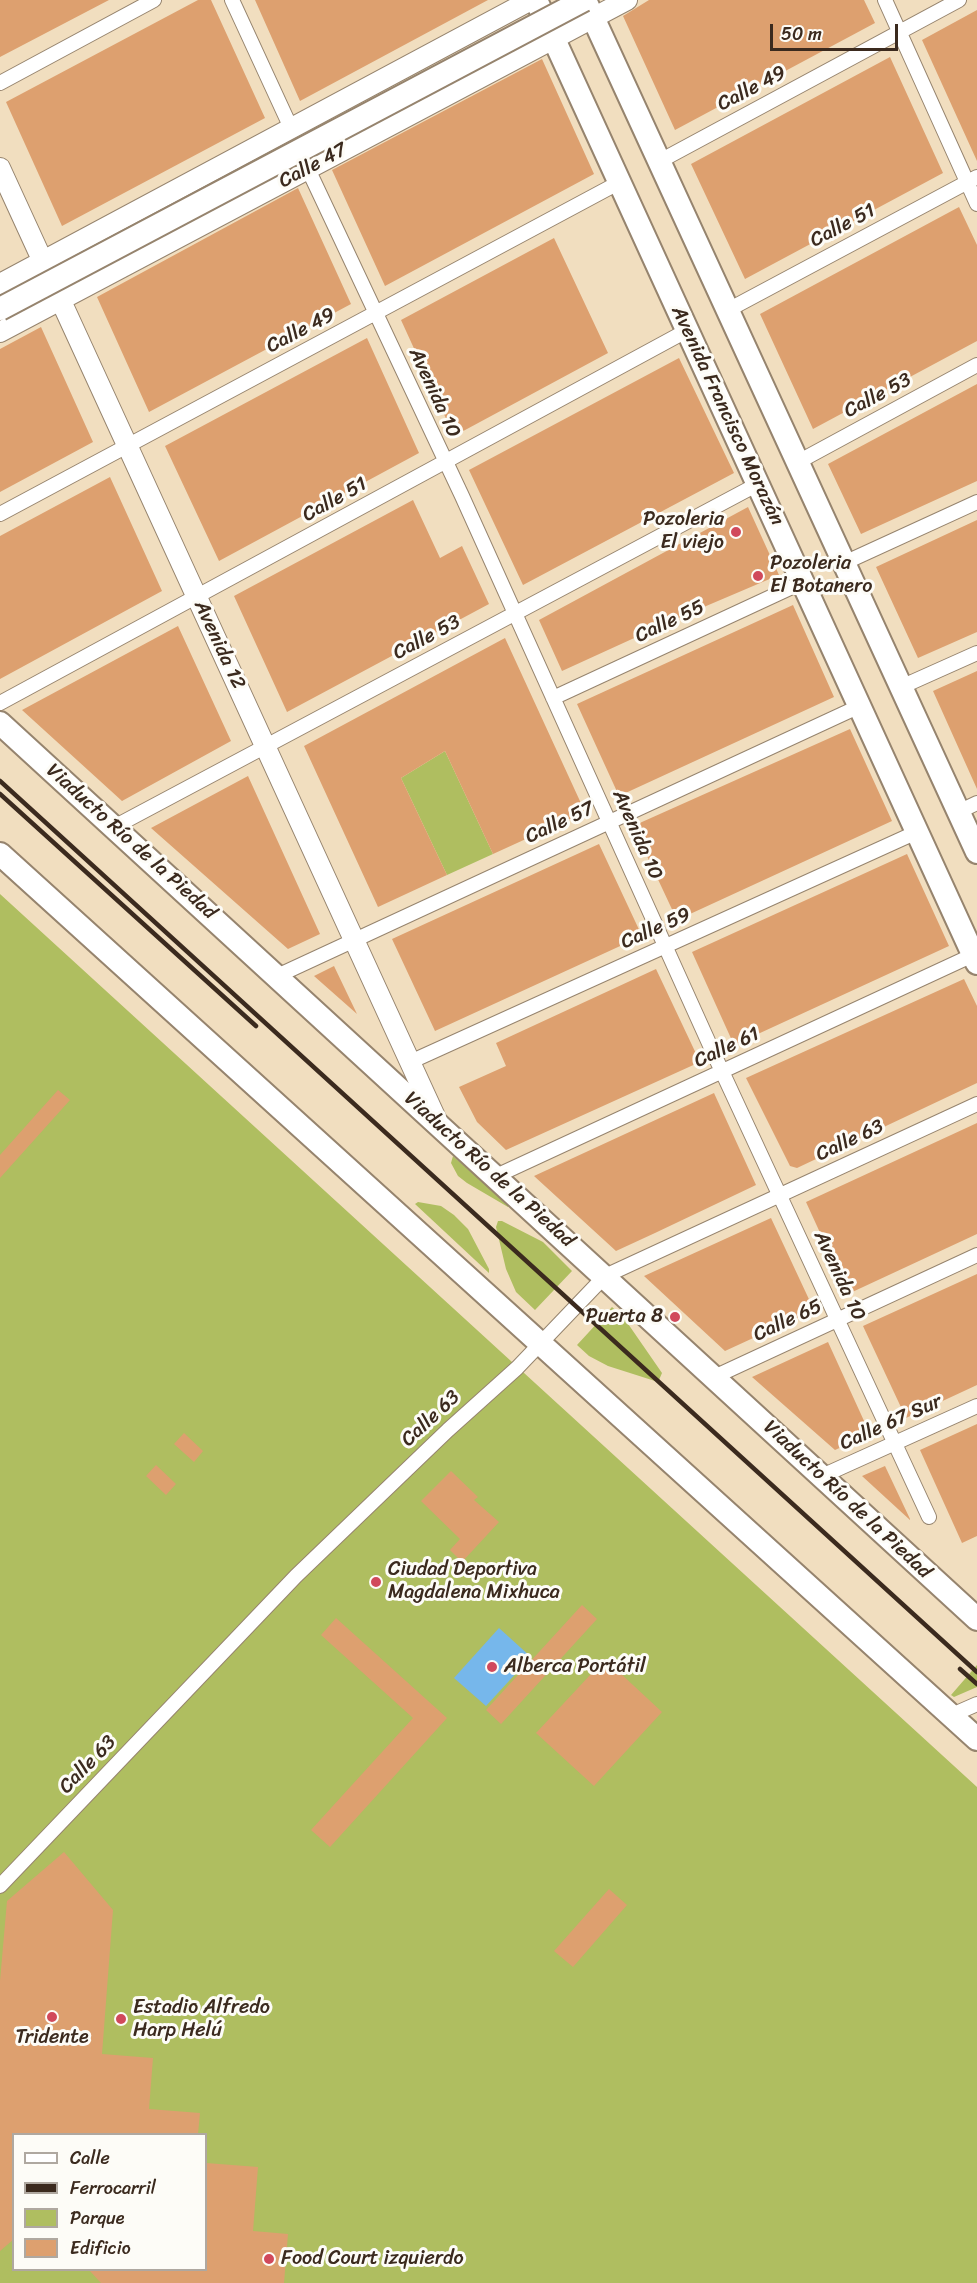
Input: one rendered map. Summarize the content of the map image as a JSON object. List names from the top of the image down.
{
  "streets": {
    "main road": [
      "Calle 47",
      "Avenida Francisco Morazán",
      "Avenida 12",
      "Viaducto Río de la Piedad"
    ],
    "street": [
      "Calle 49",
      "Calle 51",
      "Avenida 10",
      "Calle 53",
      "Calle 55",
      "Calle 57",
      "Calle 59",
      "Calle 61",
      "Calle 63",
      "Calle 65",
      "Calle 67 Sur"
    ]
  },
  "crossings": [
    ["Calle 49", "Avenida 10"],
    ["Calle 49", "Avenida Francisco Morazán"],
    ["Calle 49", "Avenida 12"],
    ["Calle 47", "Avenida 10"],
    ["Calle 47", "Avenida Francisco Morazán"],
    ["Calle 47", "Avenida 12"],
    ["Calle 51", "Avenida 10"],
    ["Calle 51", "Avenida Francisco Morazán"],
    ["Calle 51", "Avenida 12"],
    ["Avenida 10", "Calle 53"],
    ["Avenida 10", "Calle 55"],
    ["Avenida 10", "Calle 57"],
    ["Avenida 10", "Calle 59"],
    ["Avenida 10", "Calle 61"],
    ["Avenida 10", "Calle 63"],
    ["Avenida 10", "Calle 65"],
    ["Avenida 10", "Calle 67 Sur"],
    ["Calle 53", "Avenida Francisco Morazán"],
    ["Calle 53", "Avenida 12"],
    ["Calle 53", "Viaducto Río de la Piedad"],
    ["Avenida Francisco Morazán", "Calle 55"],
    ["Avenida Francisco Morazán", "Calle 57"],
    ["Avenida Francisco Morazán", "Calle 59"],
    ["Avenida Francisco Morazán", "Calle 61"],
    ["Avenida 12", "Calle 57"],
    ["Avenida 12", "Viaducto Río de la Piedad"],
    ["Avenida 12", "Calle 59"],
    ["Calle 57", "Viaducto Río de la Piedad"],
    ["Viaducto Río de la Piedad", "Calle 61"],
    ["Viaducto Río de la Piedad", "Calle 63"],
    ["Viaducto Río de la Piedad", "Calle 65"],
    ["Viaducto Río de la Piedad", "Calle 67 Sur"]
  ],
  "places": [
    "Pozoleria El viejo",
    "Pozoleria El Botanero",
    "Puerta 8",
    "Ciudad Deportiva Magdalena Mixhuca",
    "Alberca Portátil",
    "Tridente",
    "Estadio Alfredo Harp Helú",
    "Food Court izquierdo"
  ],
  "legend": [
    "Calle",
    "Ferrocarril",
    "Parque",
    "Edificio"
  ],
  "scale_bar": "50 m"
}
